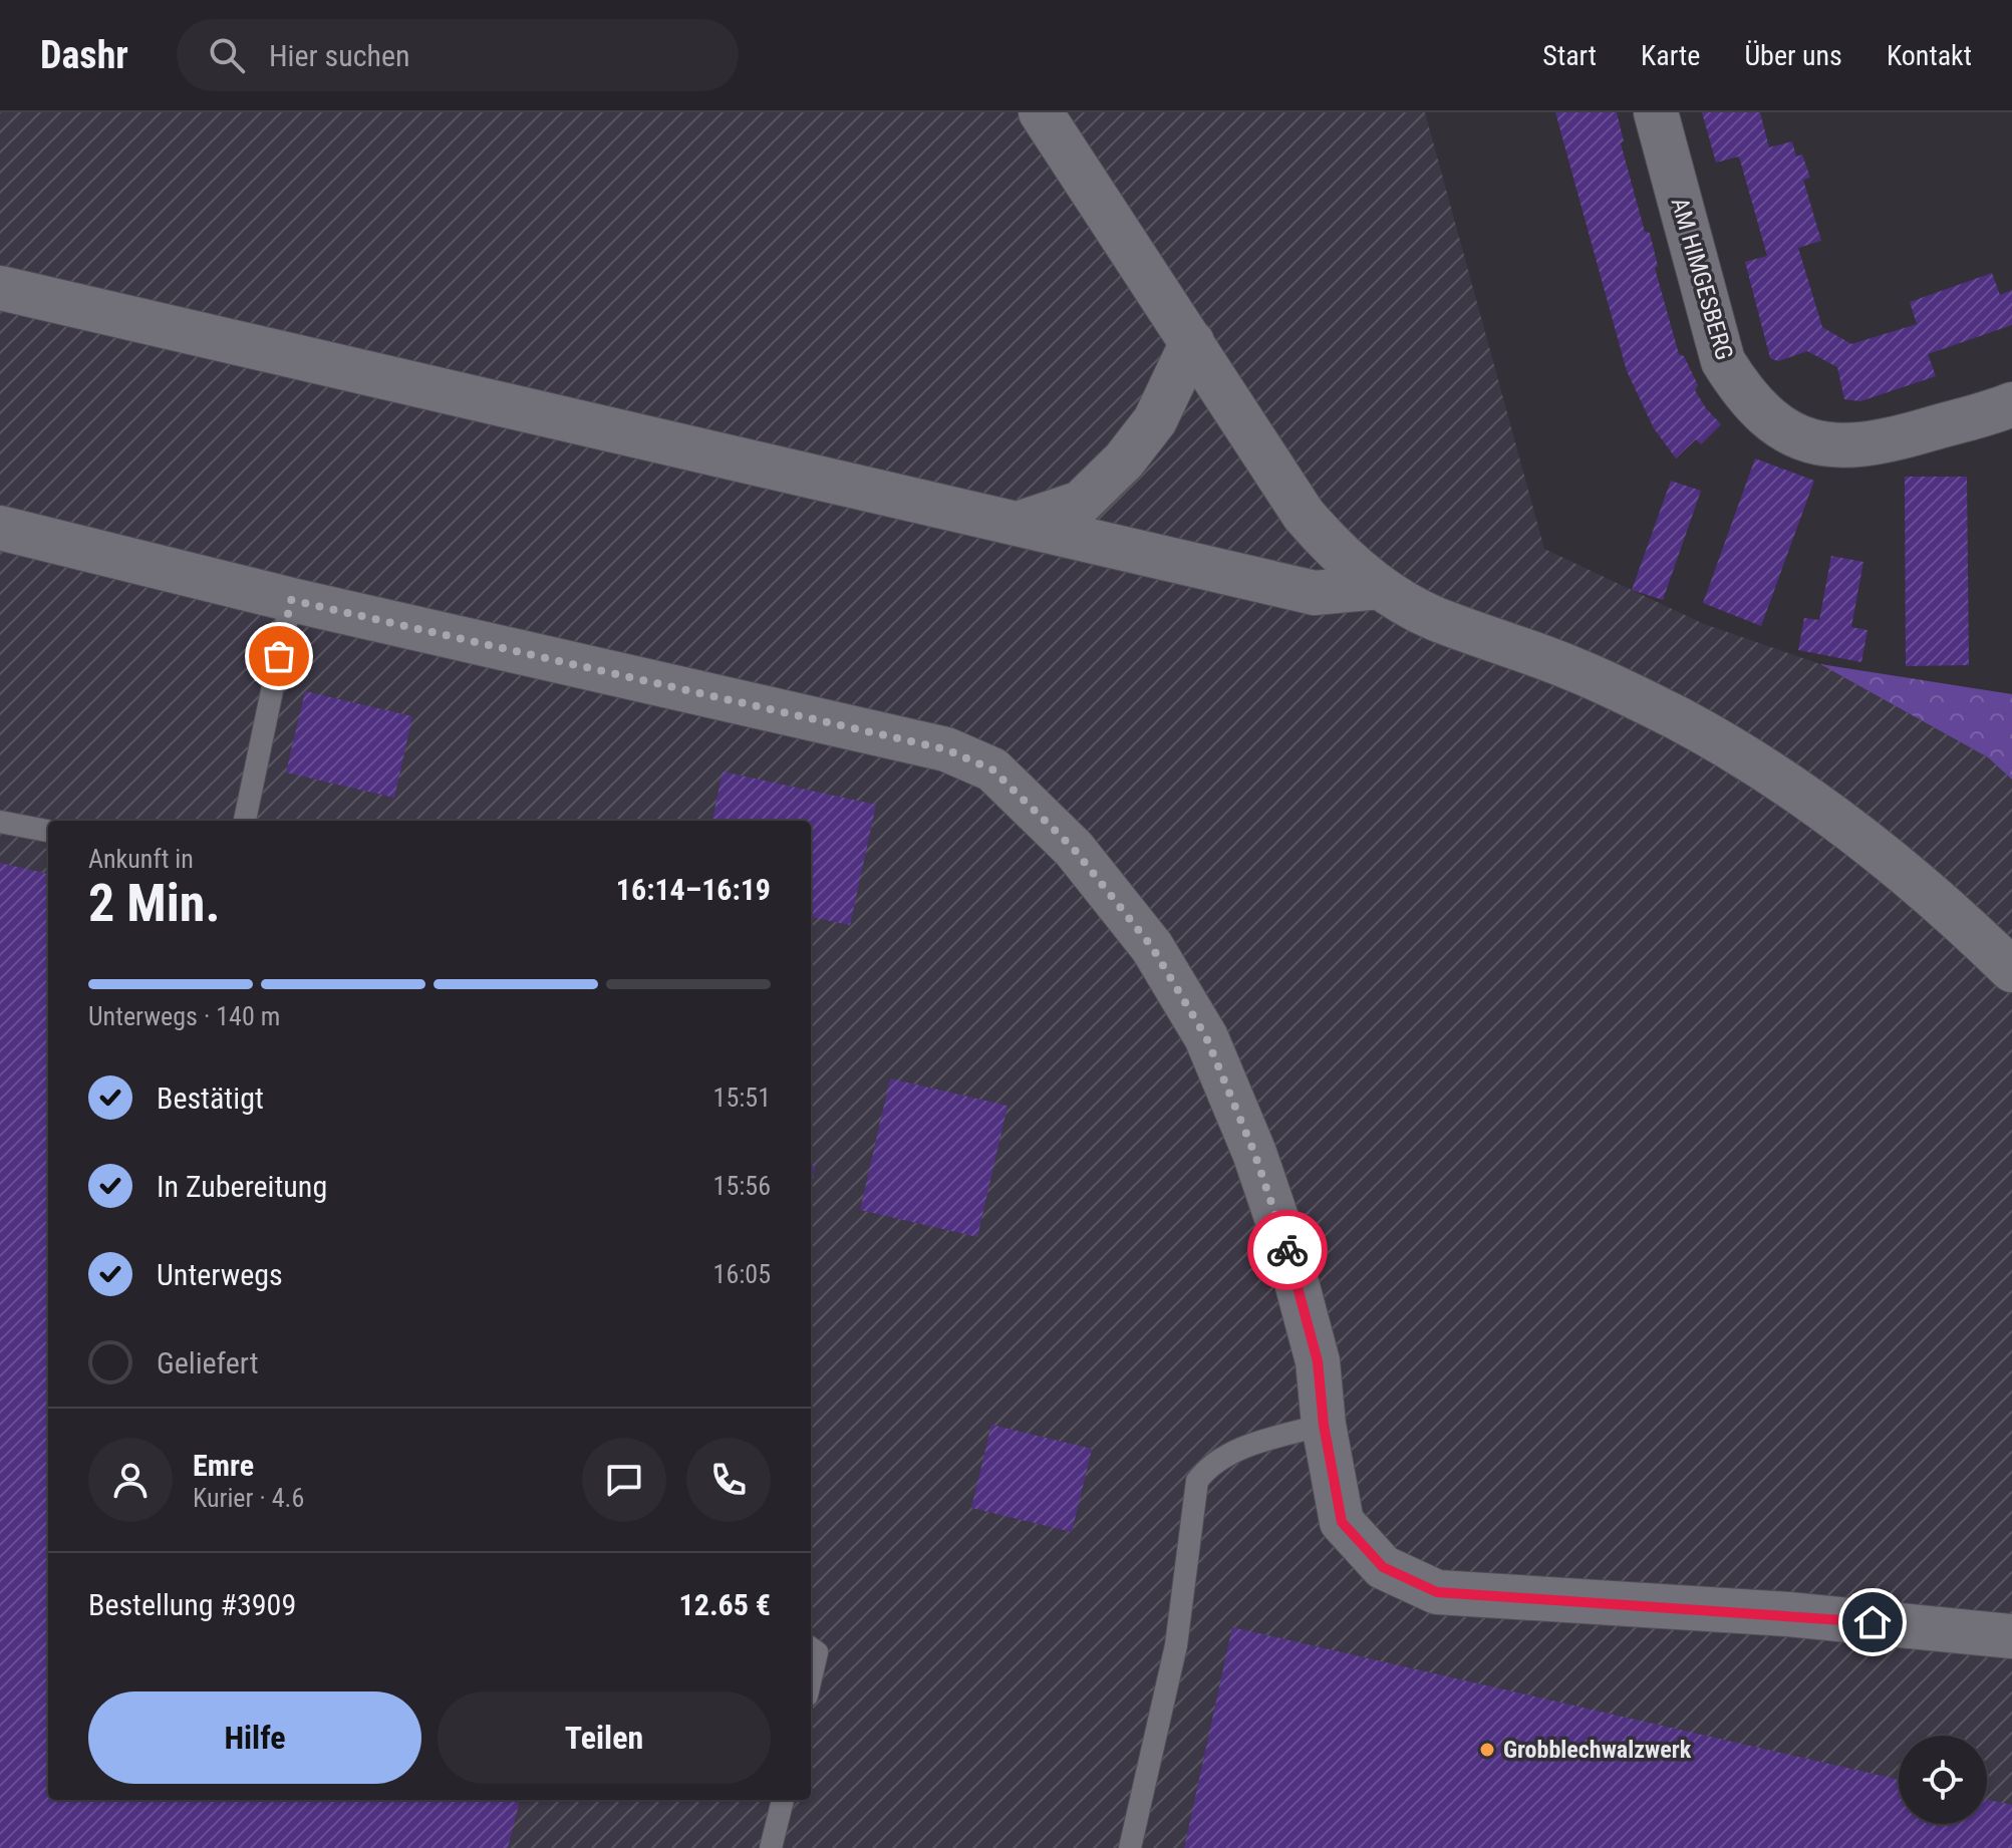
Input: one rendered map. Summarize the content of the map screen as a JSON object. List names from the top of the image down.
{
  "streets": {
    "street": ["AM HIMGESBERG"]
  },
  "places": ["Grobblechwalzwerk"],
  "page": {
    "header": "Dashr",
    "search": "Hier suchen",
    "nav": [
      "Start",
      "Karte",
      "Über uns",
      "Kontakt"
    ],
    "heading": ["2 Min.", "Ankunft in", "16:14–16:19"],
    "panel": [
      "Emre",
      "Kurier · 4.6",
      "Bestellung #3909",
      "12.65 €"
    ],
    "bar": "Unterwegs · 140 m",
    "list": [
      ["Bestätigt", "15:51"],
      ["In Zubereitung", "15:56"],
      ["Unterwegs", "16:05"],
      "Geliefert"
    ],
    "buttons": ["Hilfe", "Teilen"]
  }
}
